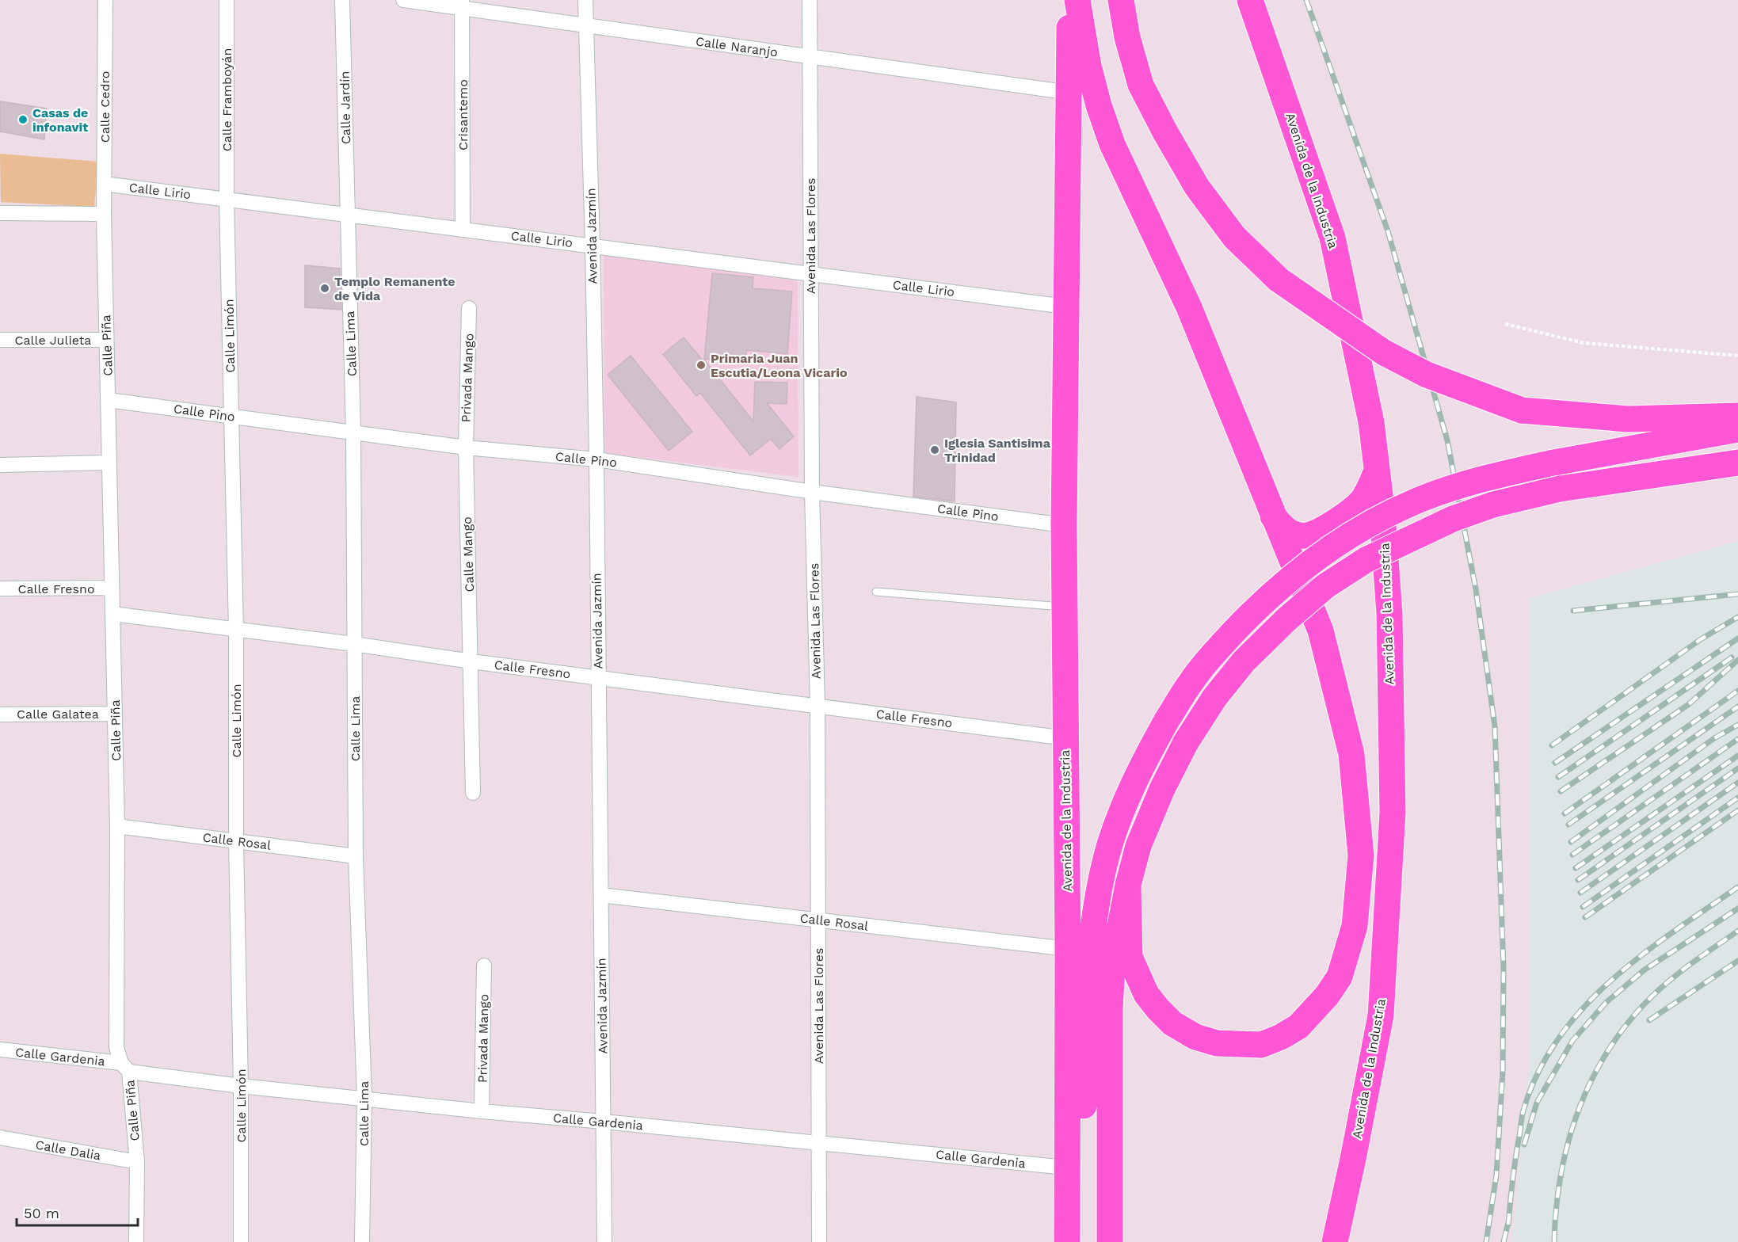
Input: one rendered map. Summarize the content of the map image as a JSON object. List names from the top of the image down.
{
  "streets": {
    "highway": ["Avenida de la Industria"],
    "street": [
      "Calle Naranjo",
      "Calle Framboyán",
      "Calle Cedro",
      "Calle Jardín",
      "Crisantemo",
      "Calle Lirio",
      "Avenida Jazmín",
      "Avenida Las Flores",
      "Calle Limón",
      "Calle Julieta",
      "Calle Lima",
      "Calle Piña",
      "Privada Mango",
      "Calle Pino",
      "Calle Mango",
      "Calle Fresno",
      "Calle Galatea",
      "Calle Rosal",
      "Calle Gardenia",
      "Calle Dalia"
    ]
  },
  "crossings": [
    ["Calle Naranjo", "Crisantemo"],
    ["Calle Naranjo", "Avenida de la Industria"],
    ["Calle Naranjo", "Avenida Jazmín"],
    ["Calle Naranjo", "Avenida Las Flores"],
    ["Calle Framboyán", "Calle Lirio"],
    ["Calle Framboyán", "Calle Limón"],
    ["Calle Cedro", "Calle Lirio"],
    ["Calle Cedro", "Calle Piña"],
    ["Calle Jardín", "Calle Lirio"],
    ["Calle Jardín", "Calle Lima"],
    ["Crisantemo", "Calle Lirio"],
    ["Avenida de la Industria", "Calle Lirio"],
    ["Avenida de la Industria", "Calle Pino"],
    ["Avenida de la Industria", "Calle Fresno"],
    ["Avenida de la Industria", "Calle Rosal"],
    ["Avenida de la Industria", "Calle Gardenia"],
    ["Calle Lirio", "Avenida Jazmín"],
    ["Calle Lirio", "Avenida Las Flores"],
    ["Calle Lirio", "Calle Limón"],
    ["Calle Lirio", "Calle Lima"],
    ["Avenida Jazmín", "Calle Pino"],
    ["Avenida Jazmín", "Calle Fresno"],
    ["Avenida Jazmín", "Calle Rosal"],
    ["Avenida Jazmín", "Calle Gardenia"],
    ["Avenida Las Flores", "Calle Pino"],
    ["Avenida Las Flores", "Calle Fresno"],
    ["Avenida Las Flores", "Calle Rosal"],
    ["Avenida Las Flores", "Calle Gardenia"],
    ["Calle Limón", "Calle Pino"],
    ["Calle Limón", "Calle Fresno"],
    ["Calle Limón", "Calle Rosal"],
    ["Calle Limón", "Calle Gardenia"],
    ["Calle Julieta", "Calle Piña"],
    ["Calle Lima", "Calle Pino"],
    ["Calle Lima", "Calle Fresno"],
    ["Calle Lima", "Calle Rosal"],
    ["Calle Lima", "Calle Gardenia"],
    ["Calle Piña", "Calle Pino"],
    ["Calle Piña", "Calle Fresno"],
    ["Calle Piña", "Calle Galatea"],
    ["Calle Piña", "Calle Rosal"],
    ["Calle Piña", "Calle Gardenia"],
    ["Calle Piña", "Calle Dalia"],
    ["Privada Mango", "Calle Pino"],
    ["Privada Mango", "Calle Mango"],
    ["Privada Mango", "Calle Gardenia"],
    ["Calle Pino", "Calle Mango"],
    ["Calle Mango", "Calle Fresno"]
  ],
  "places": [
    "Casas de infonavit",
    "Templo Remanente de Vida",
    "Primaria Juan Escutia/Leona Vicario",
    "Iglesia Santisima Trinidad"
  ],
  "scale_bar": "50 m"
}
